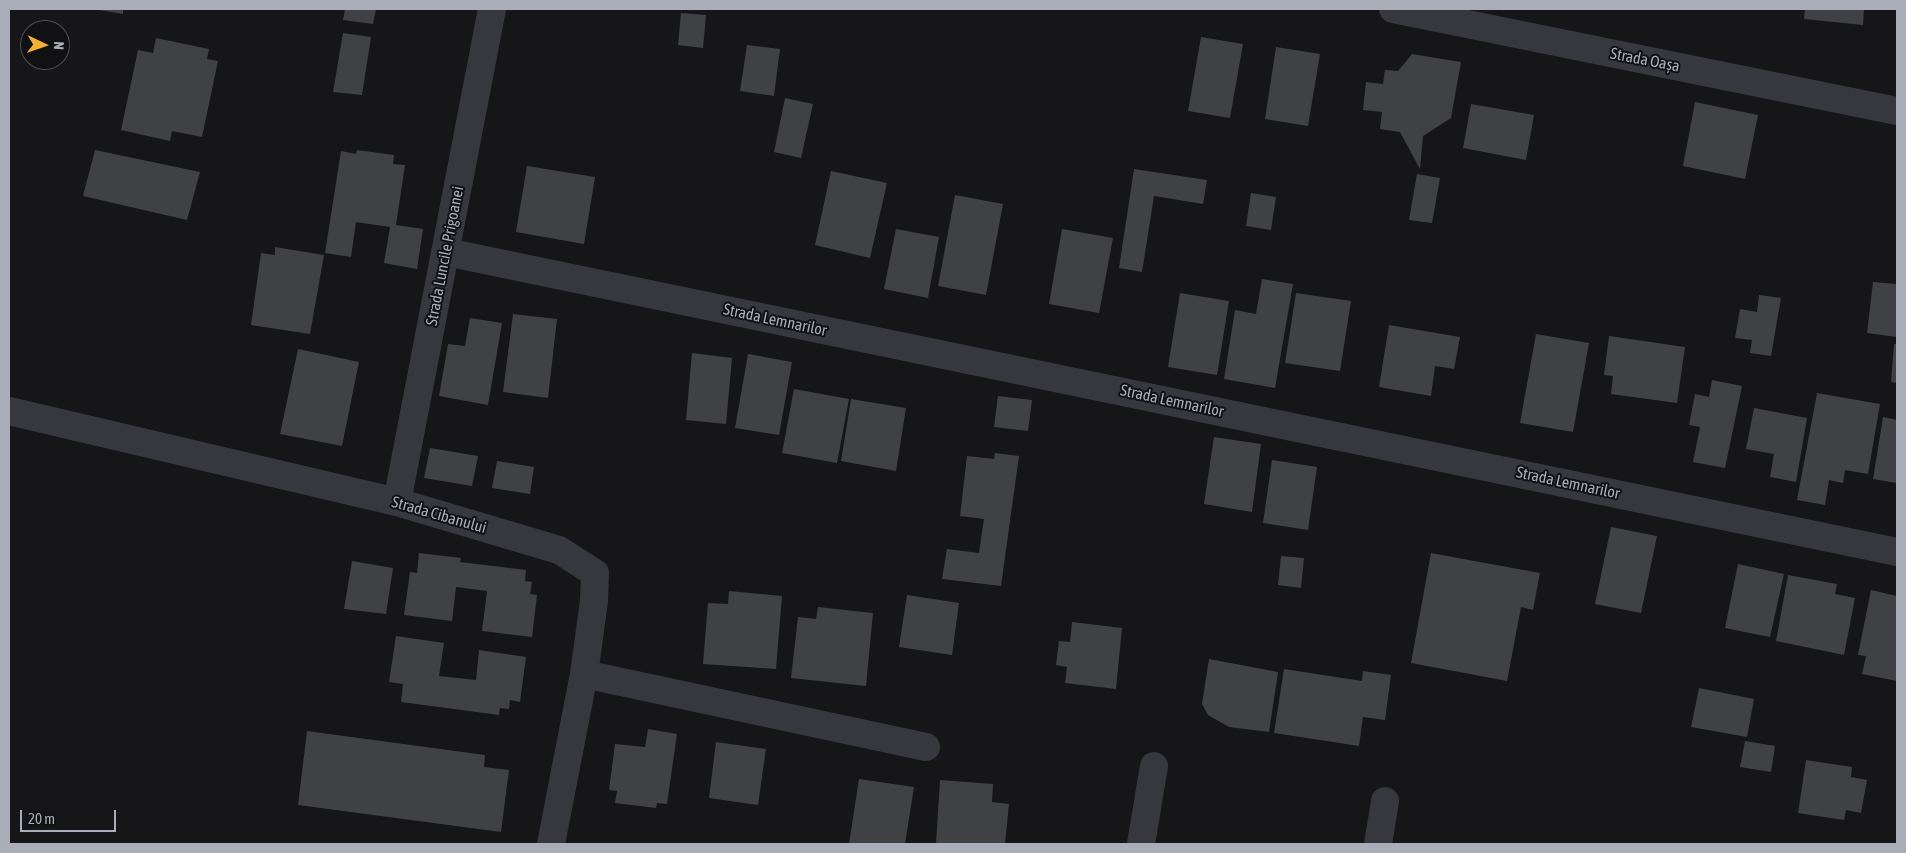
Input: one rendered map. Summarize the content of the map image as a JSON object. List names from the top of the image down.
{
  "streets": {
    "street": [
      "Strada Oașa",
      "Strada Luncile Prigoanei",
      "Strada Lemnarilor",
      "Strada Cibanului"
    ]
  },
  "crossings": [
    ["Strada Luncile Prigoanei", "Strada Lemnarilor"],
    ["Strada Luncile Prigoanei", "Strada Cibanului"]
  ],
  "scale_bar": "20 m",
  "north": "right"
}
